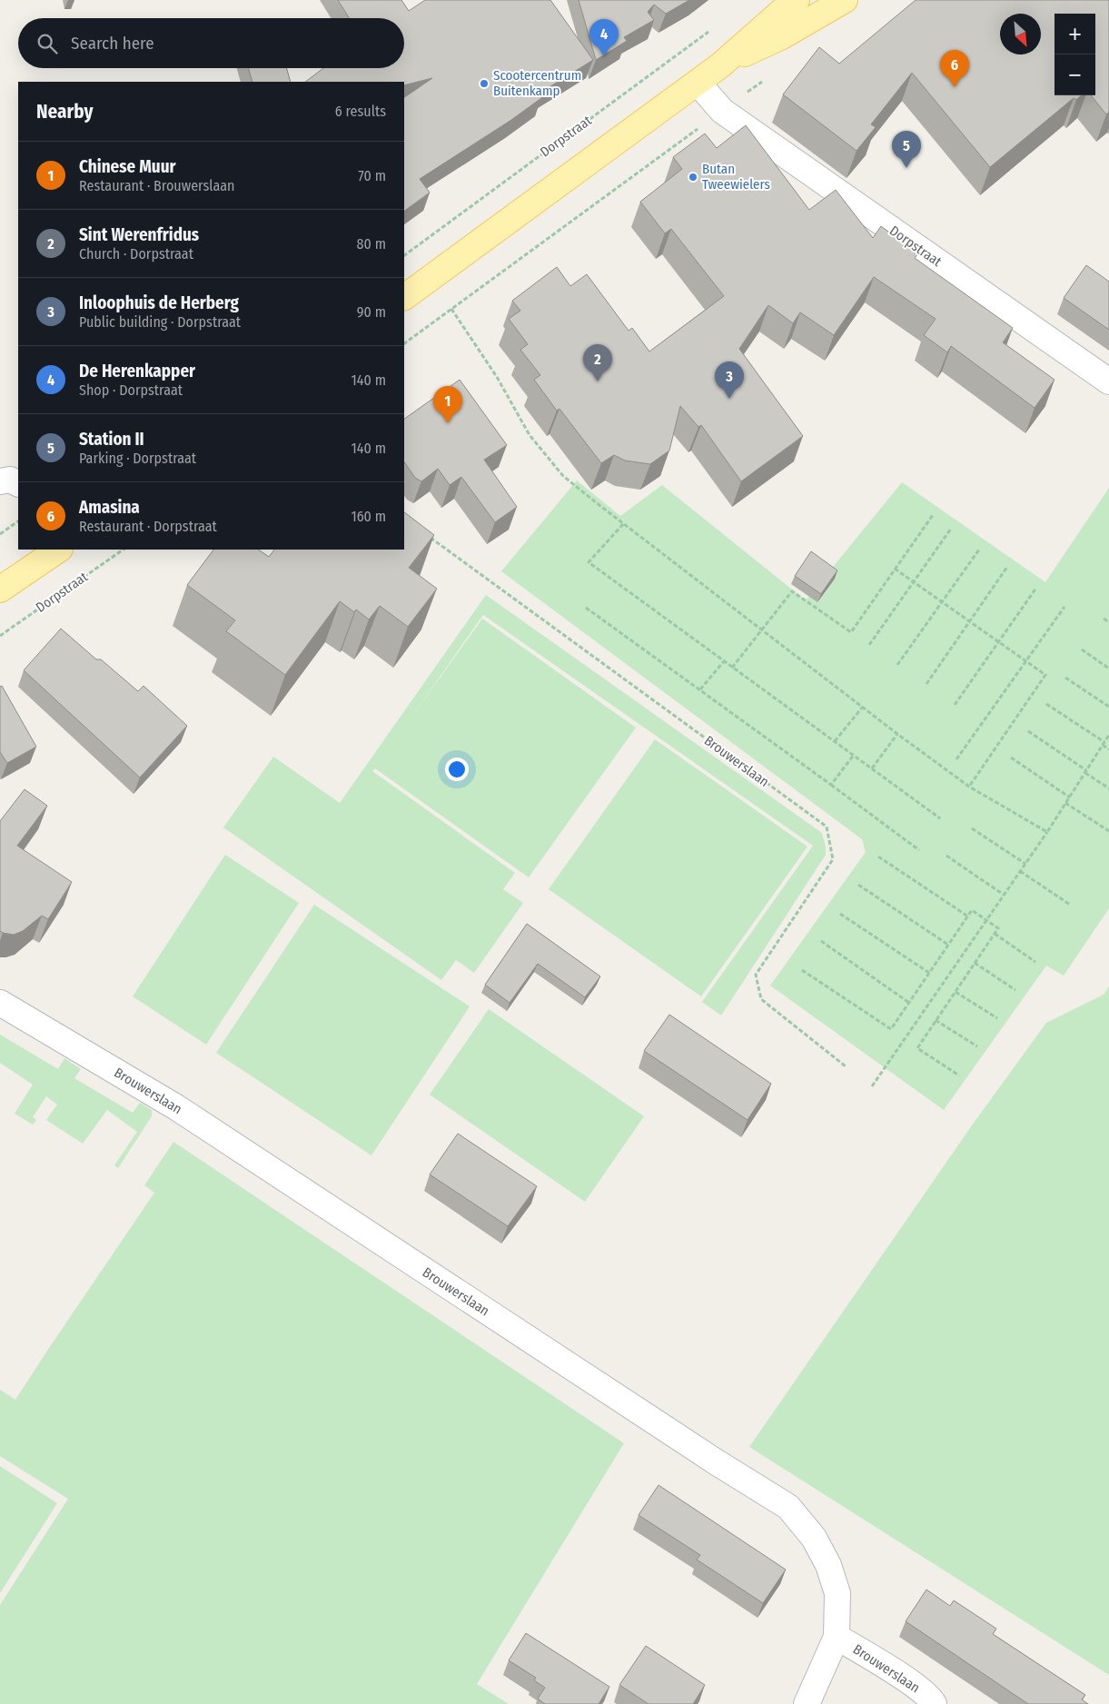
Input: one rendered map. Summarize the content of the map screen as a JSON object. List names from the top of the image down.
{
  "streets": {
    "street": ["Dorpstraat", "Brouwerslaan"]
  },
  "places": ["Scootercentrum Buitenkamp", "Butan Tweewielers"],
  "north": "bottom right",
  "page": {
    "map_buttons": ["+", "−"],
    "search": "Search here",
    "pins": [
      "4",
      "6",
      "5",
      "2",
      "3",
      "1"
    ],
    "heading": ["Nearby", "6 results"],
    "list": [
      {
        "mark": "1",
        "name": "Chinese Muur",
        "note": "Restaurant · Brouwerslaan",
        "value": "70 m"
      },
      {
        "mark": "2",
        "name": "Sint Werenfridus",
        "note": "Church · Dorpstraat",
        "value": "80 m"
      },
      {
        "mark": "3",
        "name": "Inloophuis de Herberg",
        "note": "Public building · Dorpstraat",
        "value": "90 m"
      },
      {
        "mark": "4",
        "name": "De Herenkapper",
        "note": "Shop · Dorpstraat",
        "value": "140 m"
      },
      {
        "mark": "5",
        "name": "Station II",
        "note": "Parking · Dorpstraat",
        "value": "140 m"
      },
      {
        "mark": "6",
        "name": "Amasina",
        "note": "Restaurant · Dorpstraat",
        "value": "160 m"
      }
    ]
  }
}
